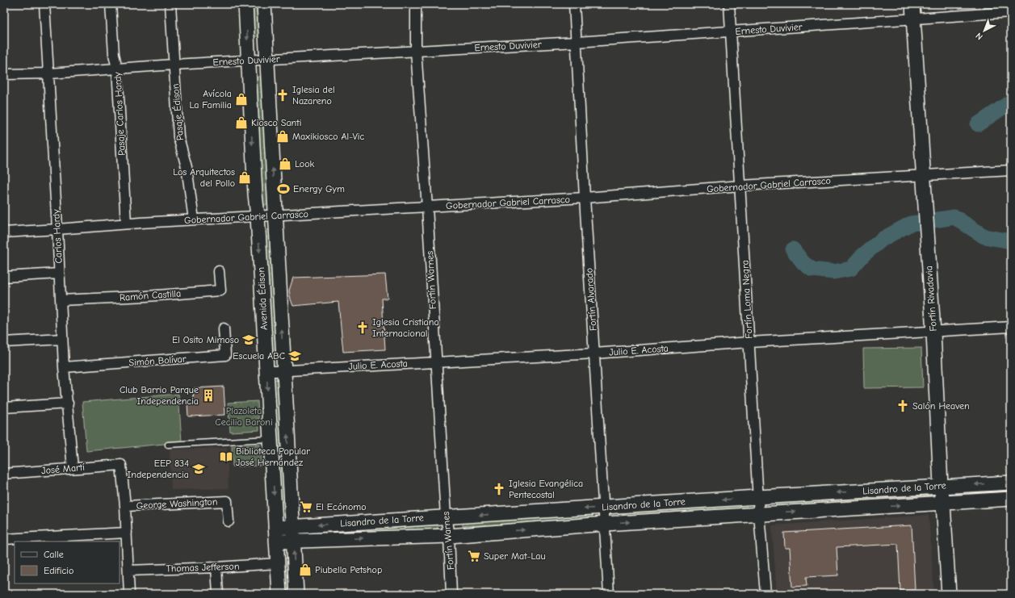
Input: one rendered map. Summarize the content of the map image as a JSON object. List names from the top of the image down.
{
  "streets": {
    "main road": ["Avenida Édison", "Fortín Rivadavia", "Lisandro de la Torre"],
    "street": [
      "Ernesto Duvivier",
      "Pasaje Édison",
      "Pasaje Carlos Hardy",
      "Gobernador Gabriel Carrasco",
      "Carlos Hardy",
      "Fortín Warnes",
      "Ramón Castilla",
      "Fortín Alvarado",
      "Fortín Loma Negra",
      "Julio E. Acosta",
      "Simón Bolívar",
      "José Martí",
      "George Washington",
      "Thomas Jefferson"
    ]
  },
  "crossings": [
    ["Ernesto Duvivier", "Pasaje Édison"],
    ["Ernesto Duvivier", "Pasaje Carlos Hardy"],
    ["Ernesto Duvivier", "Carlos Hardy"],
    ["Ernesto Duvivier", "Fortín Warnes"],
    ["Ernesto Duvivier", "Avenida Édison"],
    ["Ernesto Duvivier", "Fortín Rivadavia"],
    ["Ernesto Duvivier", "Fortín Alvarado"],
    ["Ernesto Duvivier", "Fortín Loma Negra"],
    ["Pasaje Édison", "Gobernador Gabriel Carrasco"],
    ["Pasaje Carlos Hardy", "Gobernador Gabriel Carrasco"],
    ["Gobernador Gabriel Carrasco", "Carlos Hardy"],
    ["Gobernador Gabriel Carrasco", "Fortín Warnes"],
    ["Gobernador Gabriel Carrasco", "Avenida Édison"],
    ["Gobernador Gabriel Carrasco", "Fortín Rivadavia"],
    ["Gobernador Gabriel Carrasco", "Fortín Alvarado"],
    ["Gobernador Gabriel Carrasco", "Fortín Loma Negra"],
    ["Carlos Hardy", "Ramón Castilla"],
    ["Carlos Hardy", "Simón Bolívar"],
    ["Carlos Hardy", "José Martí"],
    ["Fortín Warnes", "Julio E. Acosta"],
    ["Fortín Warnes", "Lisandro de la Torre"],
    ["Avenida Édison", "Julio E. Acosta"],
    ["Avenida Édison", "Lisandro de la Torre"],
    ["Avenida Édison", "Thomas Jefferson"],
    ["Fortín Rivadavia", "Julio E. Acosta"],
    ["Fortín Rivadavia", "Lisandro de la Torre"],
    ["Fortín Alvarado", "Julio E. Acosta"],
    ["Fortín Alvarado", "Lisandro de la Torre"],
    ["Fortín Loma Negra", "Julio E. Acosta"],
    ["Fortín Loma Negra", "Lisandro de la Torre"],
    ["José Martí", "George Washington"]
  ],
  "parks": ["Plazoleta Cecilia Baroni"],
  "places": {
    "church": [
      "Iglesia del Nazareno",
      "Iglesia Cristiana Internacional",
      "Salón Heaven",
      "Iglesia Evangélica Pentecostal"
    ],
    "shop": [
      "Avícola La Familia",
      "Kiosco Santi",
      "Maxikiosco Al-Vic",
      "Look",
      "Los Arquitectos del Pollo",
      "Piubella Petshop"
    ],
    "sports": ["Energy Gym"],
    "school or university": ["El Osito Mimoso", "Escuela ABC", "EEP 834 Independencia"],
    "building": ["Club Barrio Parque Independencia"],
    "library": ["Biblioteca Popular José Hernández"],
    "supermarket": ["El Ecónomo", "Super Mat-Lau"]
  },
  "legend": ["Calle", "Edificio"],
  "north": "bottom left"
}
